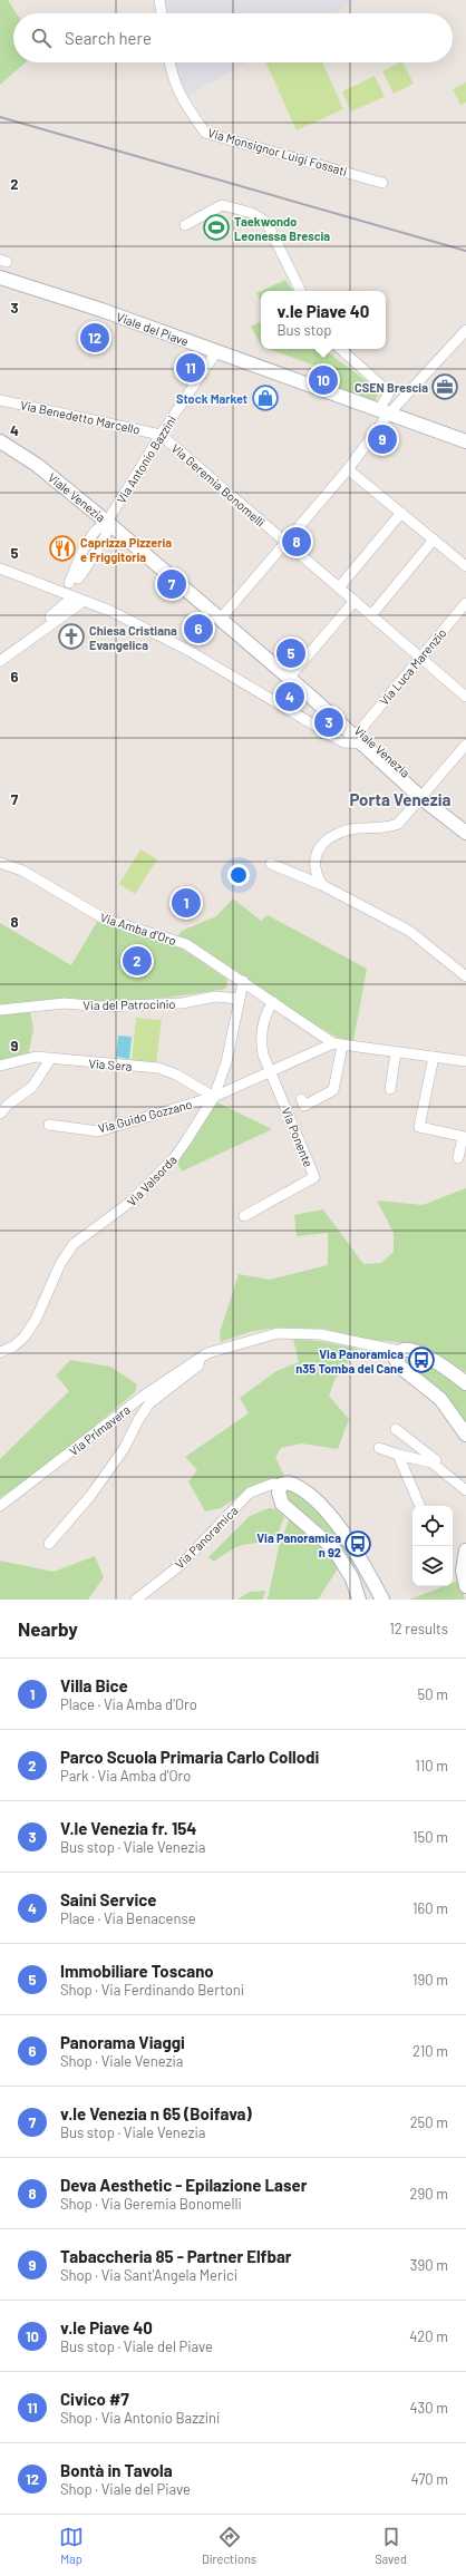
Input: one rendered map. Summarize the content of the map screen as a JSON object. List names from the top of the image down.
{
  "streets": {
    "street": [
      "Via Monsignor Luigi Fossati",
      "Viale del Piave",
      "Via Benedetto Marcello",
      "Via Antonio Bazzini",
      "Via Geremia Bonomelli",
      "Viale Venezia",
      "Via Luca Marenzio",
      "Via Amba d'Oro",
      "Via del Patrocinio",
      "Via Sera",
      "Via Guido Gozzano",
      "Via Ponente",
      "Via Valsorda",
      "Via Primavera",
      "Via Panoramica"
    ]
  },
  "crossings": [
    ["Viale del Piave", "Via Antonio Bazzini"],
    ["Via Benedetto Marcello", "Via Antonio Bazzini"],
    ["Via Benedetto Marcello", "Via Geremia Bonomelli"],
    ["Via Antonio Bazzini", "Via Geremia Bonomelli"],
    ["Via Antonio Bazzini", "Viale Venezia"],
    ["Via Geremia Bonomelli", "Via Luca Marenzio"],
    ["Viale Venezia", "Via Luca Marenzio"],
    ["Via del Patrocinio", "Via Valsorda"],
    ["Via Sera", "Via Guido Gozzano"],
    ["Via Sera", "Via Valsorda"],
    ["Via Guido Gozzano", "Via Valsorda"]
  ],
  "districts": ["Porta Venezia"],
  "places": {
    "sports": ["Taekwondo Leonessa Brescia"],
    "office": ["CSEN Brescia"],
    "shop": ["Stock Market"],
    "restaurant": ["Caprizza Pizzeria e Friggitoria"],
    "church": ["Chiesa Cristiana Evangelica"],
    "bus stop": ["Via Panoramica n35 Tomba del Cane", "Via Panoramica n 92"]
  },
  "page": {
    "search": "Search here",
    "popup": ["v.le Piave 40", "Bus stop"],
    "pins": [
      "12",
      "11",
      "10",
      "9",
      "8",
      "7",
      "6",
      "5",
      "4",
      "3",
      "1",
      "2"
    ],
    "heading": ["Nearby", "12 results"],
    "list": [
      {
        "mark": "1",
        "name": "Villa Bice",
        "note": "Place · Via Amba d'Oro",
        "value": "50 m"
      },
      {
        "mark": "2",
        "name": "Parco Scuola Primaria Carlo Collodi",
        "note": "Park · Via Amba d'Oro",
        "value": "110 m"
      },
      {
        "mark": "3",
        "name": "V.le Venezia fr. 154",
        "note": "Bus stop · Viale Venezia",
        "value": "150 m"
      },
      {
        "mark": "4",
        "name": "Saini Service",
        "note": "Place · Via Benacense",
        "value": "160 m"
      },
      {
        "mark": "5",
        "name": "Immobiliare Toscano",
        "note": "Shop · Via Ferdinando Bertoni",
        "value": "190 m"
      },
      {
        "mark": "6",
        "name": "Panorama Viaggi",
        "note": "Shop · Viale Venezia",
        "value": "210 m"
      },
      {
        "mark": "7",
        "name": "v.le Venezia n 65 (Boifava)",
        "note": "Bus stop · Viale Venezia",
        "value": "250 m"
      },
      {
        "mark": "8",
        "name": "Deva Aesthetic - Epilazione Laser",
        "note": "Shop · Via Geremia Bonomelli",
        "value": "290 m"
      },
      {
        "mark": "9",
        "name": "Tabaccheria 85 - Partner Elfbar",
        "note": "Shop · Via Sant'Angela Merici",
        "value": "390 m"
      },
      {
        "mark": "10",
        "name": "v.le Piave 40",
        "note": "Bus stop · Viale del Piave",
        "value": "420 m"
      },
      {
        "mark": "11",
        "name": "Civico #7",
        "note": "Shop · Via Antonio Bazzini",
        "value": "430 m"
      },
      {
        "mark": "12",
        "name": "Bontà in Tavola",
        "note": "Shop · Viale del Piave",
        "value": "470 m"
      }
    ],
    "nav": ["Map", "Directions", "Saved"]
  },
  "grid": {
    "rows": [
      "2",
      "3",
      "4",
      "5",
      "6",
      "7",
      "8",
      "9"
    ]
  }
}
